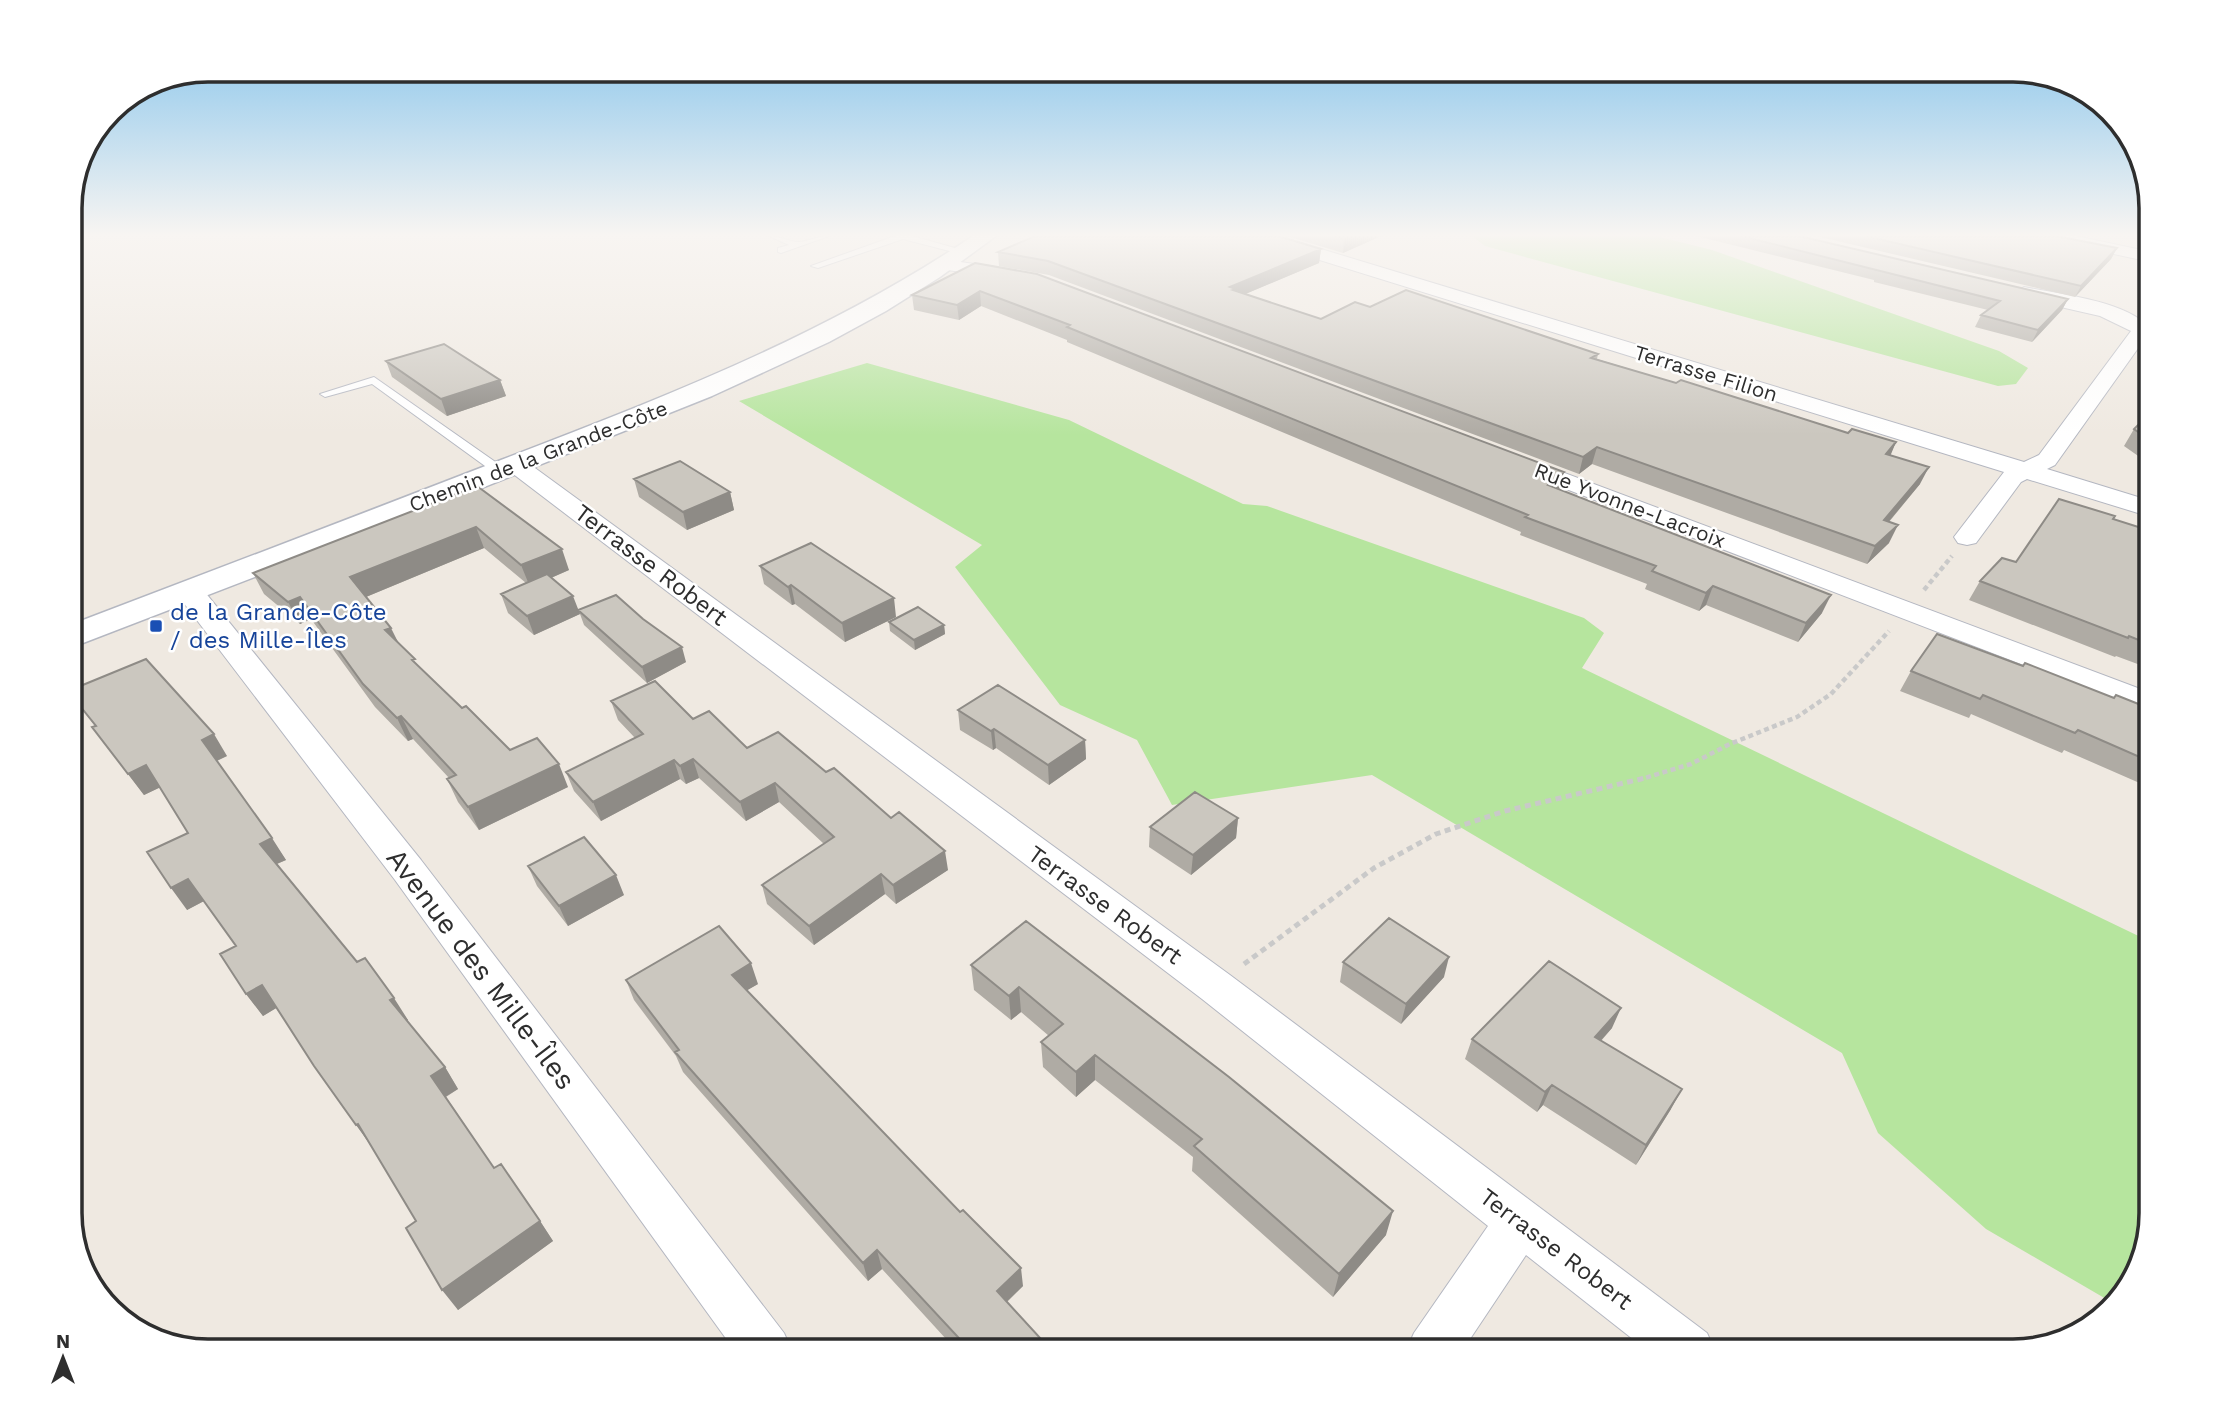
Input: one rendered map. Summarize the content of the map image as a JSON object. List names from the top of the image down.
{
  "streets": {
    "main road": ["Chemin de la Grande-Côte"],
    "street": [
      "Terrasse Filion",
      "Rue Yvonne-Lacroix",
      "Terrasse Robert",
      "Avenue des Mille-Îles"
    ]
  },
  "crossings": [
    ["Chemin de la Grande-Côte", "Terrasse Robert"],
    ["Chemin de la Grande-Côte", "Avenue des Mille-Îles"]
  ],
  "places": {
    "transit": ["de la Grande-Côte / des Mille-Îles"]
  },
  "north": "top"
}
